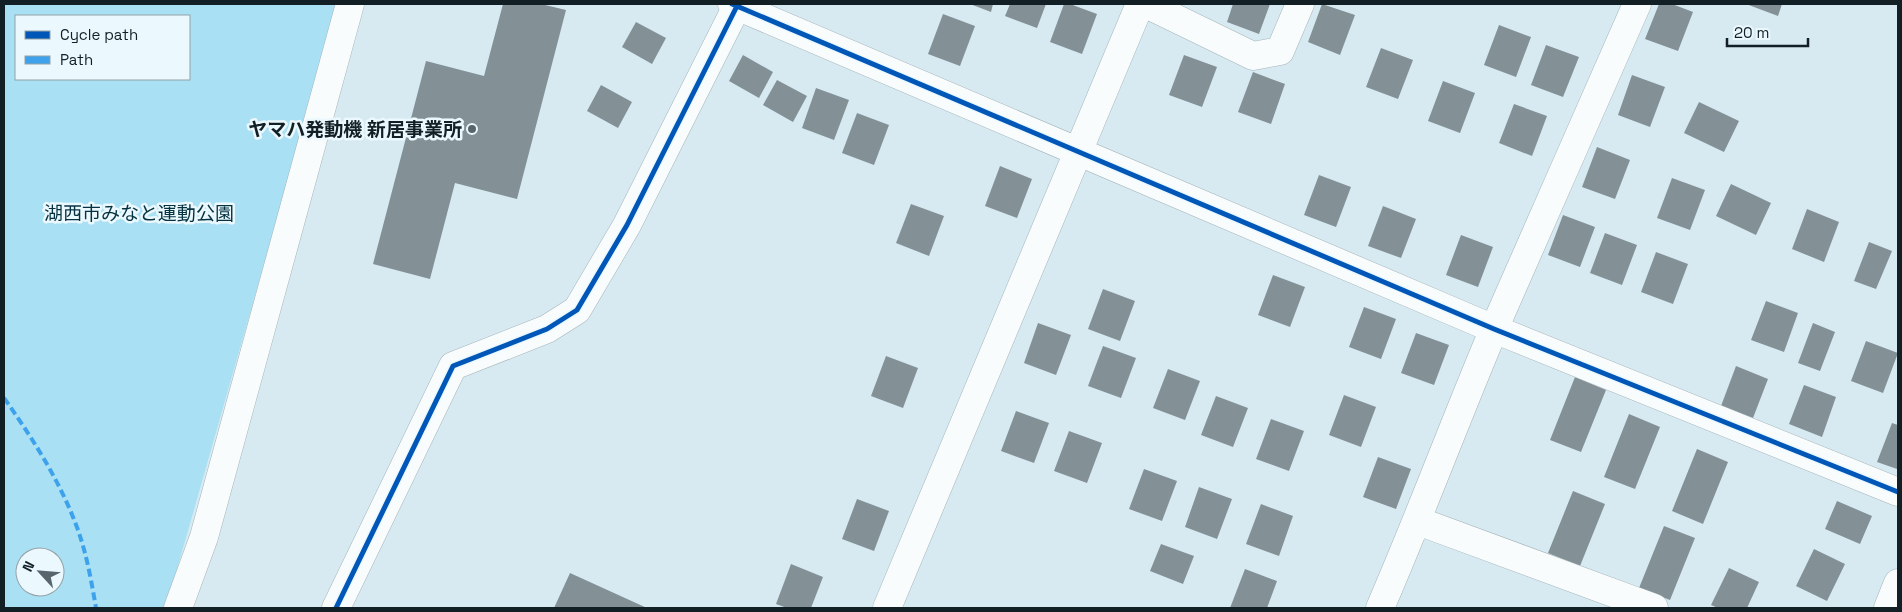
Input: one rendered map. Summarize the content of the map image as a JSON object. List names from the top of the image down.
{
  "parks": ["湖西市みなと運動公園"],
  "places": ["ヤマハ発動機 新居事業所"],
  "legend": ["Cycle path", "Path"],
  "scale_bar": "20 m",
  "north": "top left"
}
